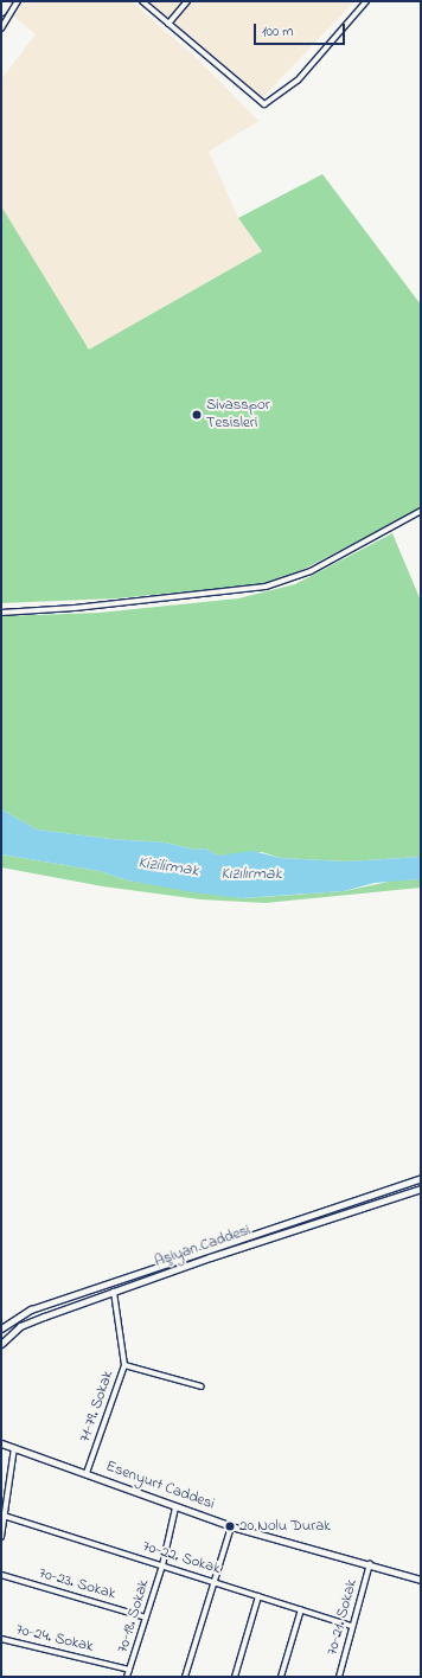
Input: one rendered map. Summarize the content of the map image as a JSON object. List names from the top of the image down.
{
  "streets": {
    "street": [
      "Aşiyan Caddesi",
      "71-79. Sokak",
      "Esenyurt Caddesi",
      "70-22. Sokak",
      "70-23. Sokak",
      "70-18. Sokak",
      "70-21. Sokak",
      "70-24. Sokak"
    ]
  },
  "crossings": [
    ["Aşiyan Caddesi", "71-79. Sokak"],
    ["71-79. Sokak", "Esenyurt Caddesi"],
    ["Esenyurt Caddesi", "70-18. Sokak"],
    ["Esenyurt Caddesi", "70-21. Sokak"],
    ["70-22. Sokak", "70-18. Sokak"],
    ["70-22. Sokak", "70-21. Sokak"],
    ["70-23. Sokak", "70-18. Sokak"],
    ["70-18. Sokak", "70-24. Sokak"]
  ],
  "water": ["Kizilirmak", "Kızılırmak"],
  "places": ["Sivasspor Tesisleri", "20 Nolu Durak"],
  "scale_bar": "100 m"
}
